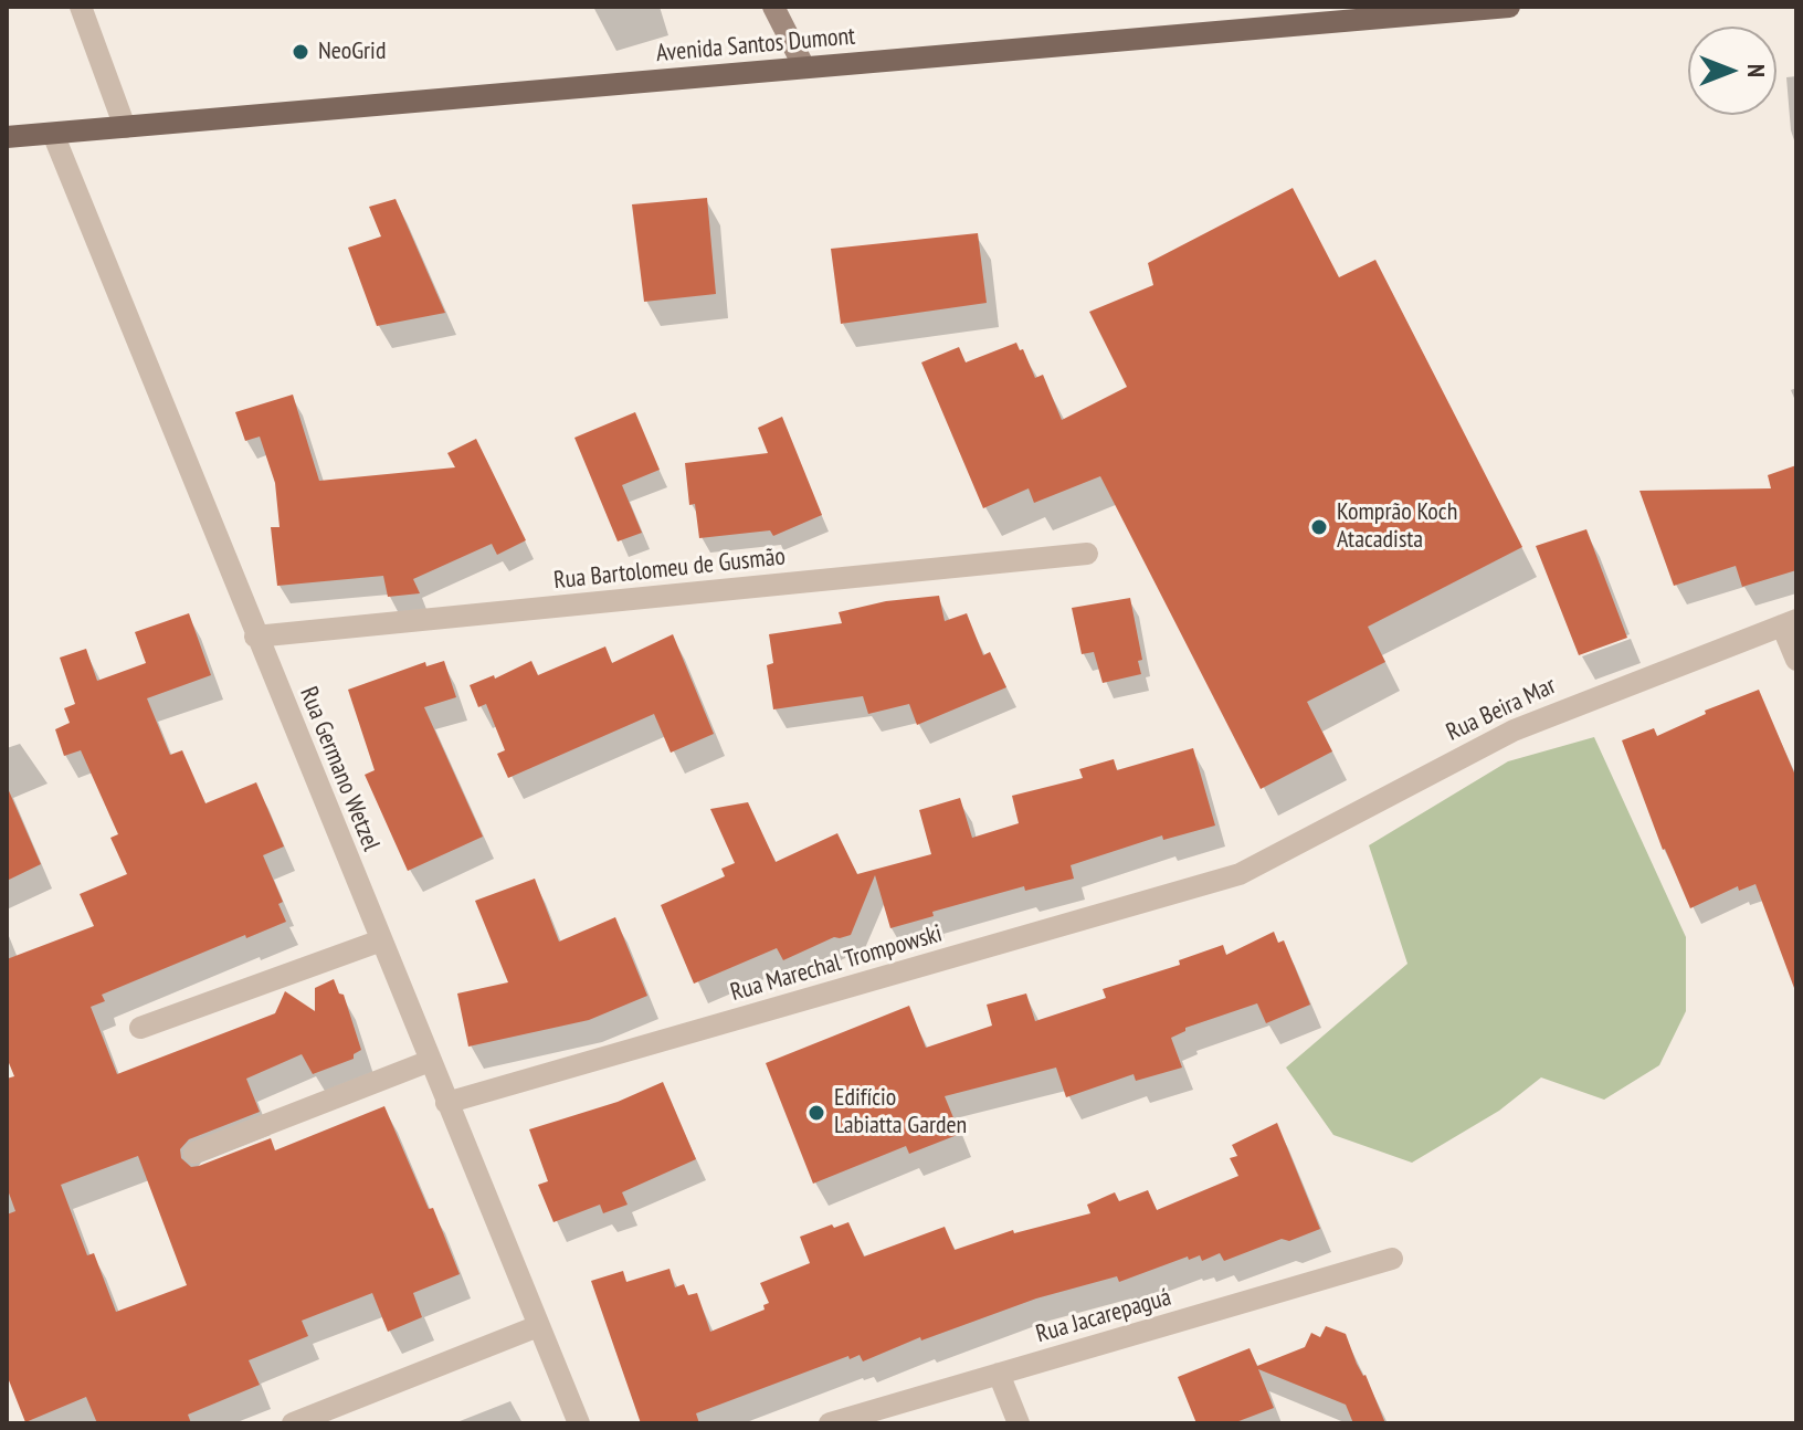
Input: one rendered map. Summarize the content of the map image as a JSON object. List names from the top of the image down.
{
  "streets": {
    "main road": ["Avenida Santos Dumont"],
    "street": [
      "Rua Bartolomeu de Gusmão",
      "Rua Beira Mar",
      "Rua Germano Wetzel",
      "Rua Marechal Trompowski",
      "Rua Jacarepaguá"
    ]
  },
  "crossings": [
    ["Avenida Santos Dumont", "Rua Germano Wetzel"],
    ["Rua Bartolomeu de Gusmão", "Rua Germano Wetzel"],
    ["Rua Beira Mar", "Rua Marechal Trompowski"],
    ["Rua Germano Wetzel", "Rua Marechal Trompowski"]
  ],
  "places": ["NeoGrid", "Komprão Koch Atacadista", "Edifício Labiatta Garden"],
  "north": "right"
}
